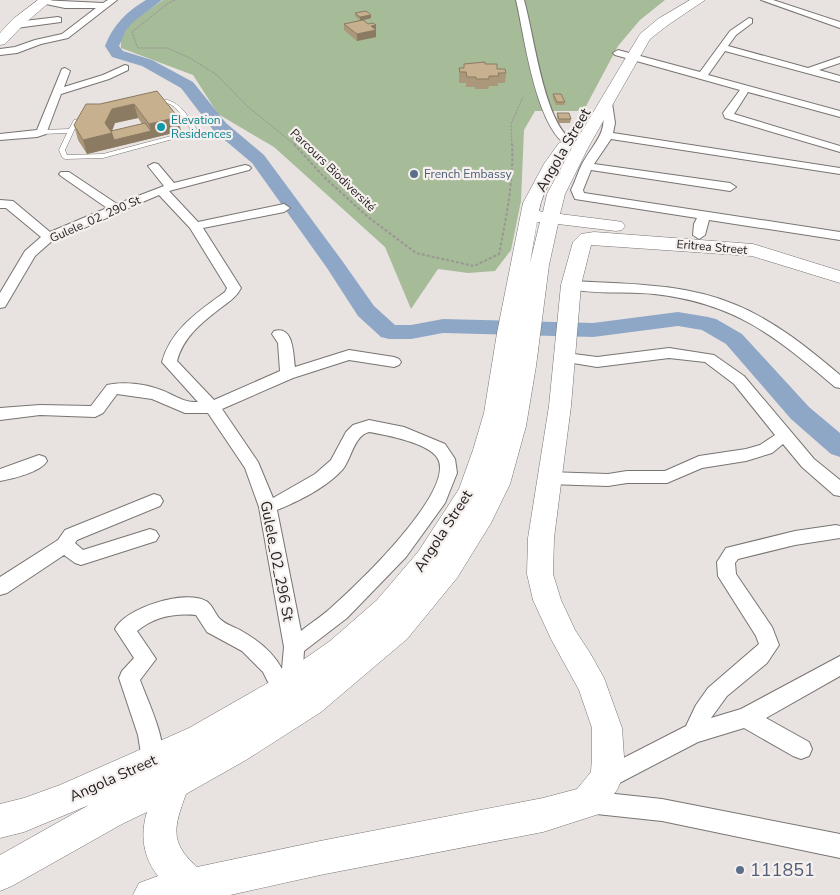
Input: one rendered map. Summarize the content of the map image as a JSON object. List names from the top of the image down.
{
  "streets": {
    "main road": ["Angola Street", "Eritrea Street"],
    "street": ["Gulele_02_290 St", "Gulele_02_296 St"],
    "path": ["Parcours Biodiversité"]
  },
  "crossings": [
    ["Angola Street", "Gulele_02_296 St"],
    ["Gulele_02_290 St", "Gulele_02_296 St"]
  ],
  "places": ["Elevation Residences", "French Embassy", "111851"]
}
